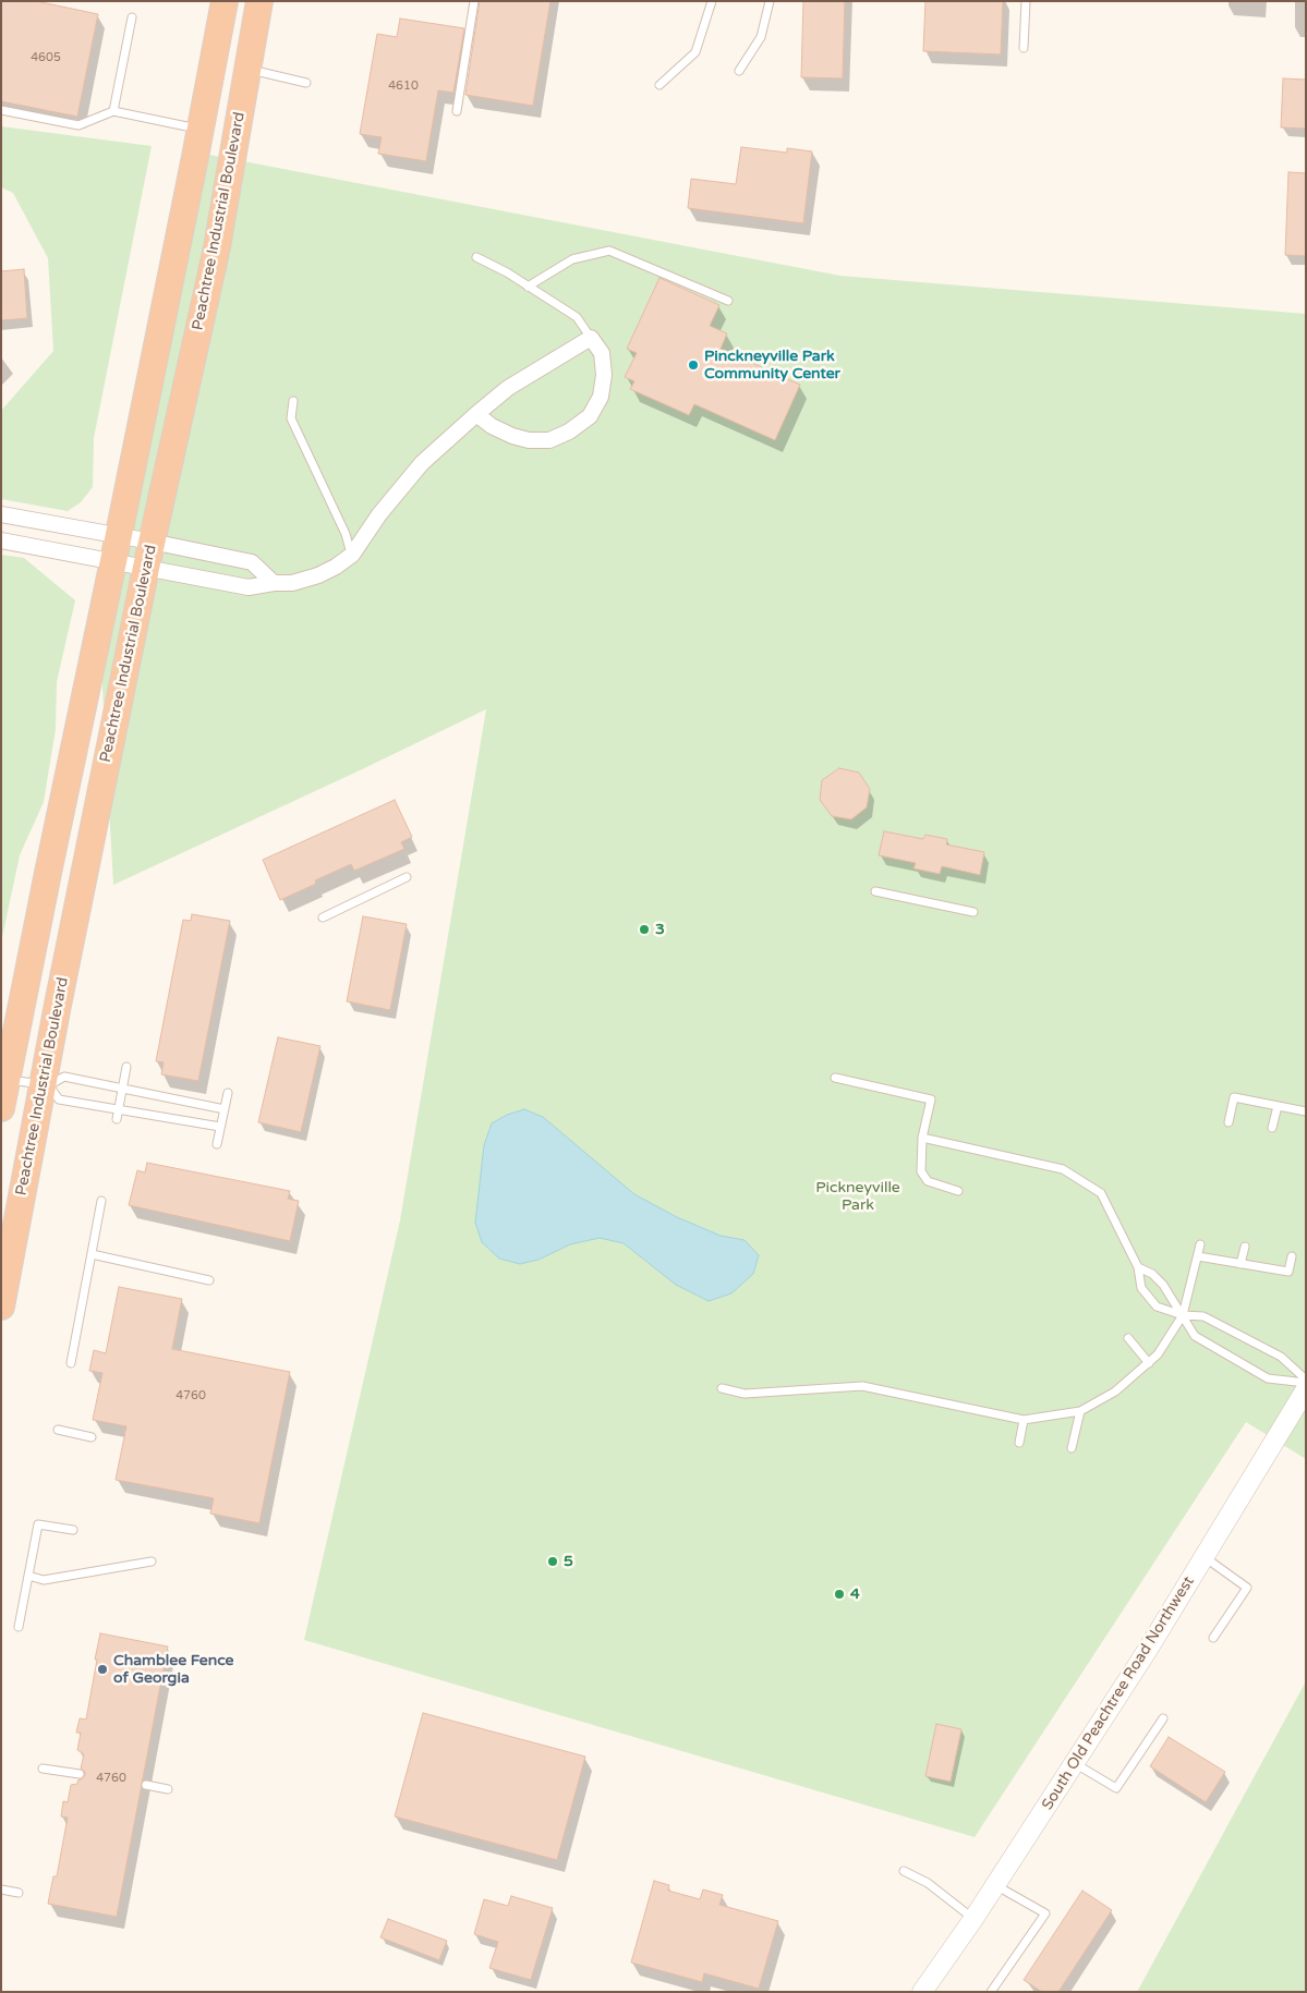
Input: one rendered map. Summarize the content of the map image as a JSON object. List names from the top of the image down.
{
  "streets": {
    "highway": ["Peachtree Industrial Boulevard"],
    "street": ["South Old Peachtree Road Northwest"]
  },
  "parks": ["Pickneyville Park"],
  "places": [
    "Pinckneyville Park Community Center",
    "3",
    "5",
    "4",
    "Chamblee Fence of Georgia"
  ],
  "house_numbers": [
    "4605",
    "4610",
    "4760",
    "4760"
  ]
}
